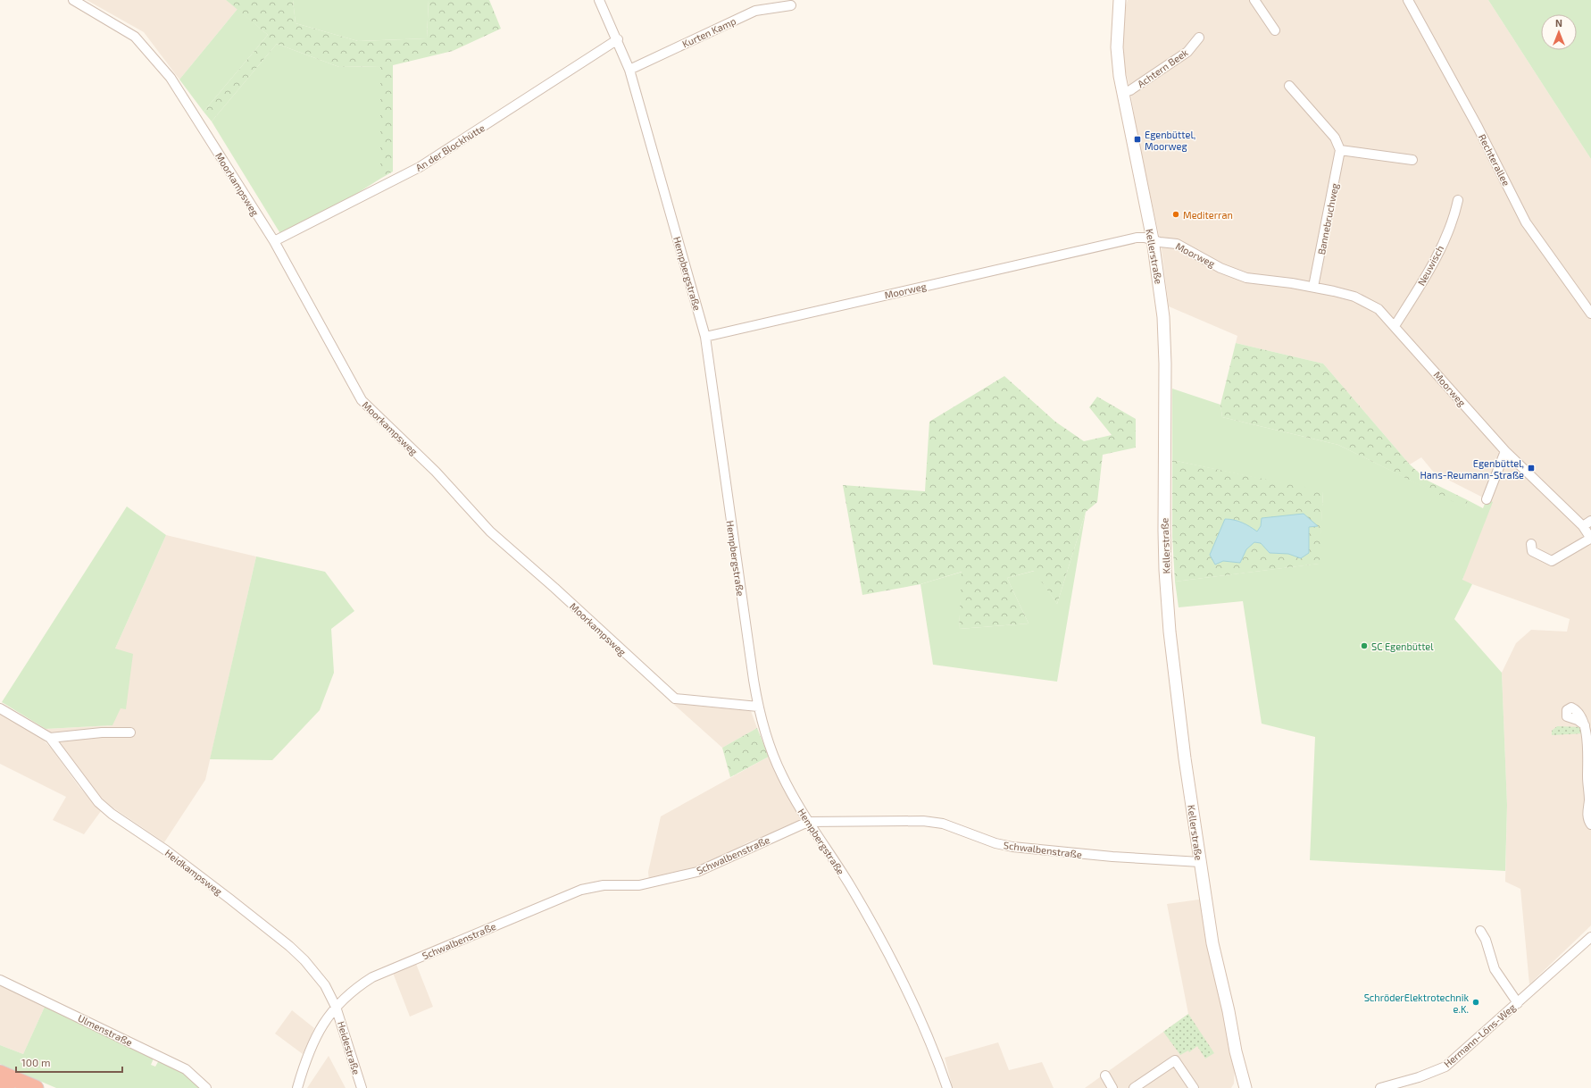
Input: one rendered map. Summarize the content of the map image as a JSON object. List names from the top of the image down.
{
  "streets": {
    "main road": ["Kellerstraße"],
    "street": [
      "Kurten Kamp",
      "Achtern Beek",
      "An der Blockhütte",
      "Rechterallee",
      "Moorkampsweg",
      "Bannebruchweg",
      "Moorweg",
      "Neuwisch",
      "Hempbergstraße",
      "Schwalbenstraße",
      "Heidkampsweg",
      "Ulmenstraße",
      "Hermann-Löns-Weg",
      "Heidestraße"
    ]
  },
  "crossings": [
    ["Kurten Kamp", "Hempbergstraße"],
    ["Achtern Beek", "Kellerstraße"],
    ["An der Blockhütte", "Moorkampsweg"],
    ["An der Blockhütte", "Hempbergstraße"],
    ["Moorkampsweg", "Hempbergstraße"],
    ["Bannebruchweg", "Moorweg"],
    ["Moorweg", "Kellerstraße"],
    ["Moorweg", "Neuwisch"],
    ["Moorweg", "Hempbergstraße"],
    ["Kellerstraße", "Schwalbenstraße"],
    ["Hempbergstraße", "Schwalbenstraße"],
    ["Schwalbenstraße", "Heidkampsweg"],
    ["Schwalbenstraße", "Heidestraße"],
    ["Heidkampsweg", "Heidestraße"]
  ],
  "places": {
    "transit": ["Egenbüttel, Moorweg", "Egenbüttel, Hans-Reumann-Straße"],
    "other": ["Mediterran", "SC Egenbüttel", "SchröderElektrotechnik e.K."]
  },
  "scale_bar": "100 m",
  "north": "top"
}
